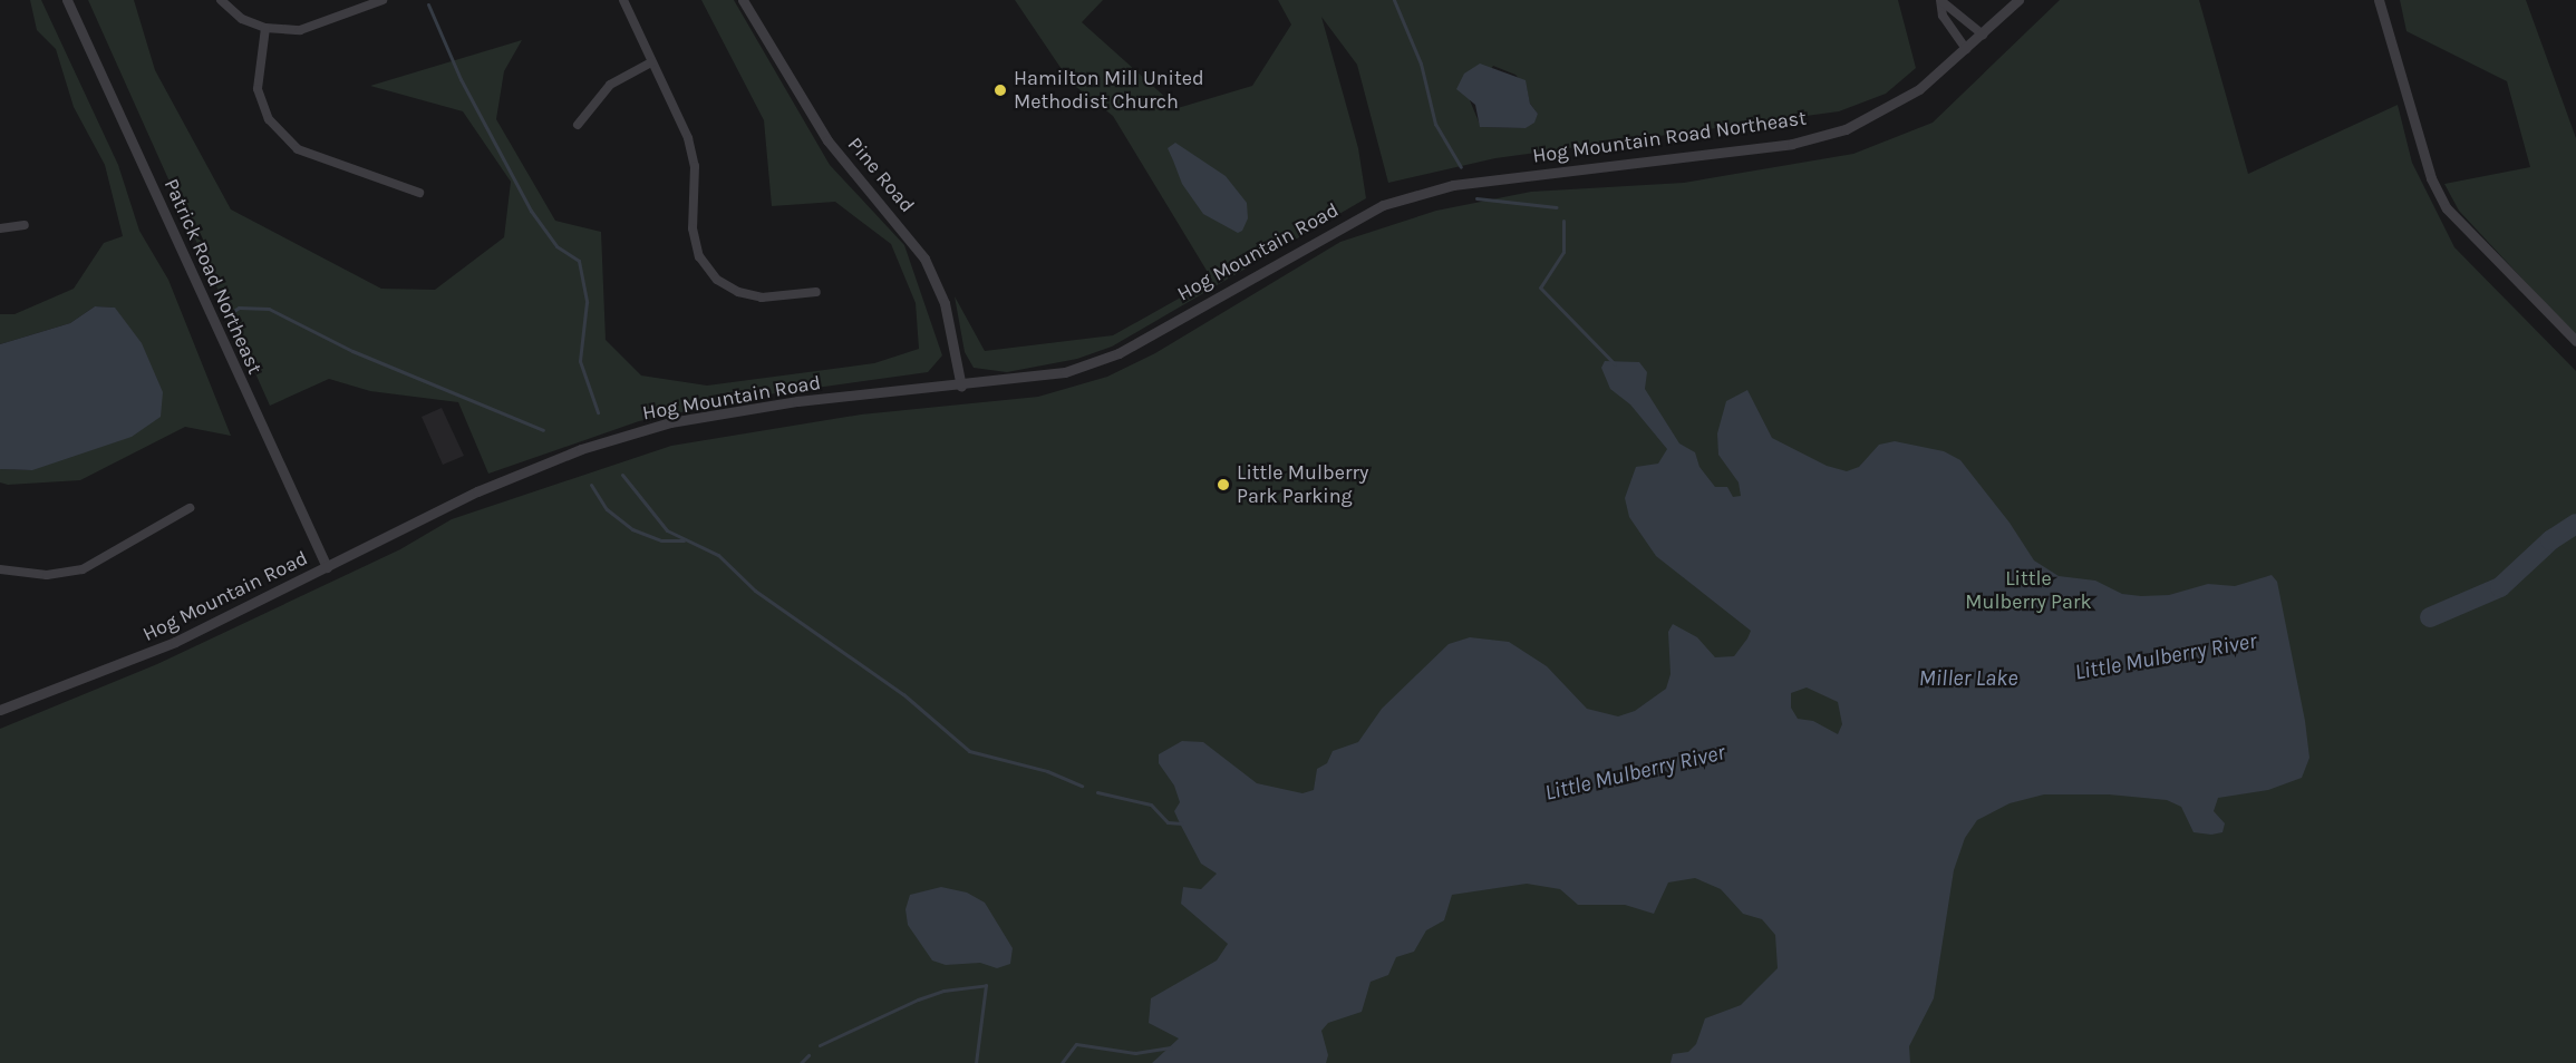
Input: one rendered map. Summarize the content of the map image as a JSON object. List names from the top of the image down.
{
  "streets": {
    "street": [
      "Hog Mountain Road Northeast",
      "Pine Road",
      "Hog Mountain Road",
      "Patrick Road Northeast"
    ]
  },
  "crossings": [
    ["Hog Mountain Road Northeast", "Hog Mountain Road"],
    ["Pine Road", "Hog Mountain Road"],
    ["Hog Mountain Road", "Patrick Road Northeast"]
  ],
  "water": ["Little Mulberry River", "Miller Lake"],
  "parks": ["Little Mulberry Park"],
  "places": ["Hamilton Mill United Methodist Church", "Little Mulberry Park Parking"]
}
